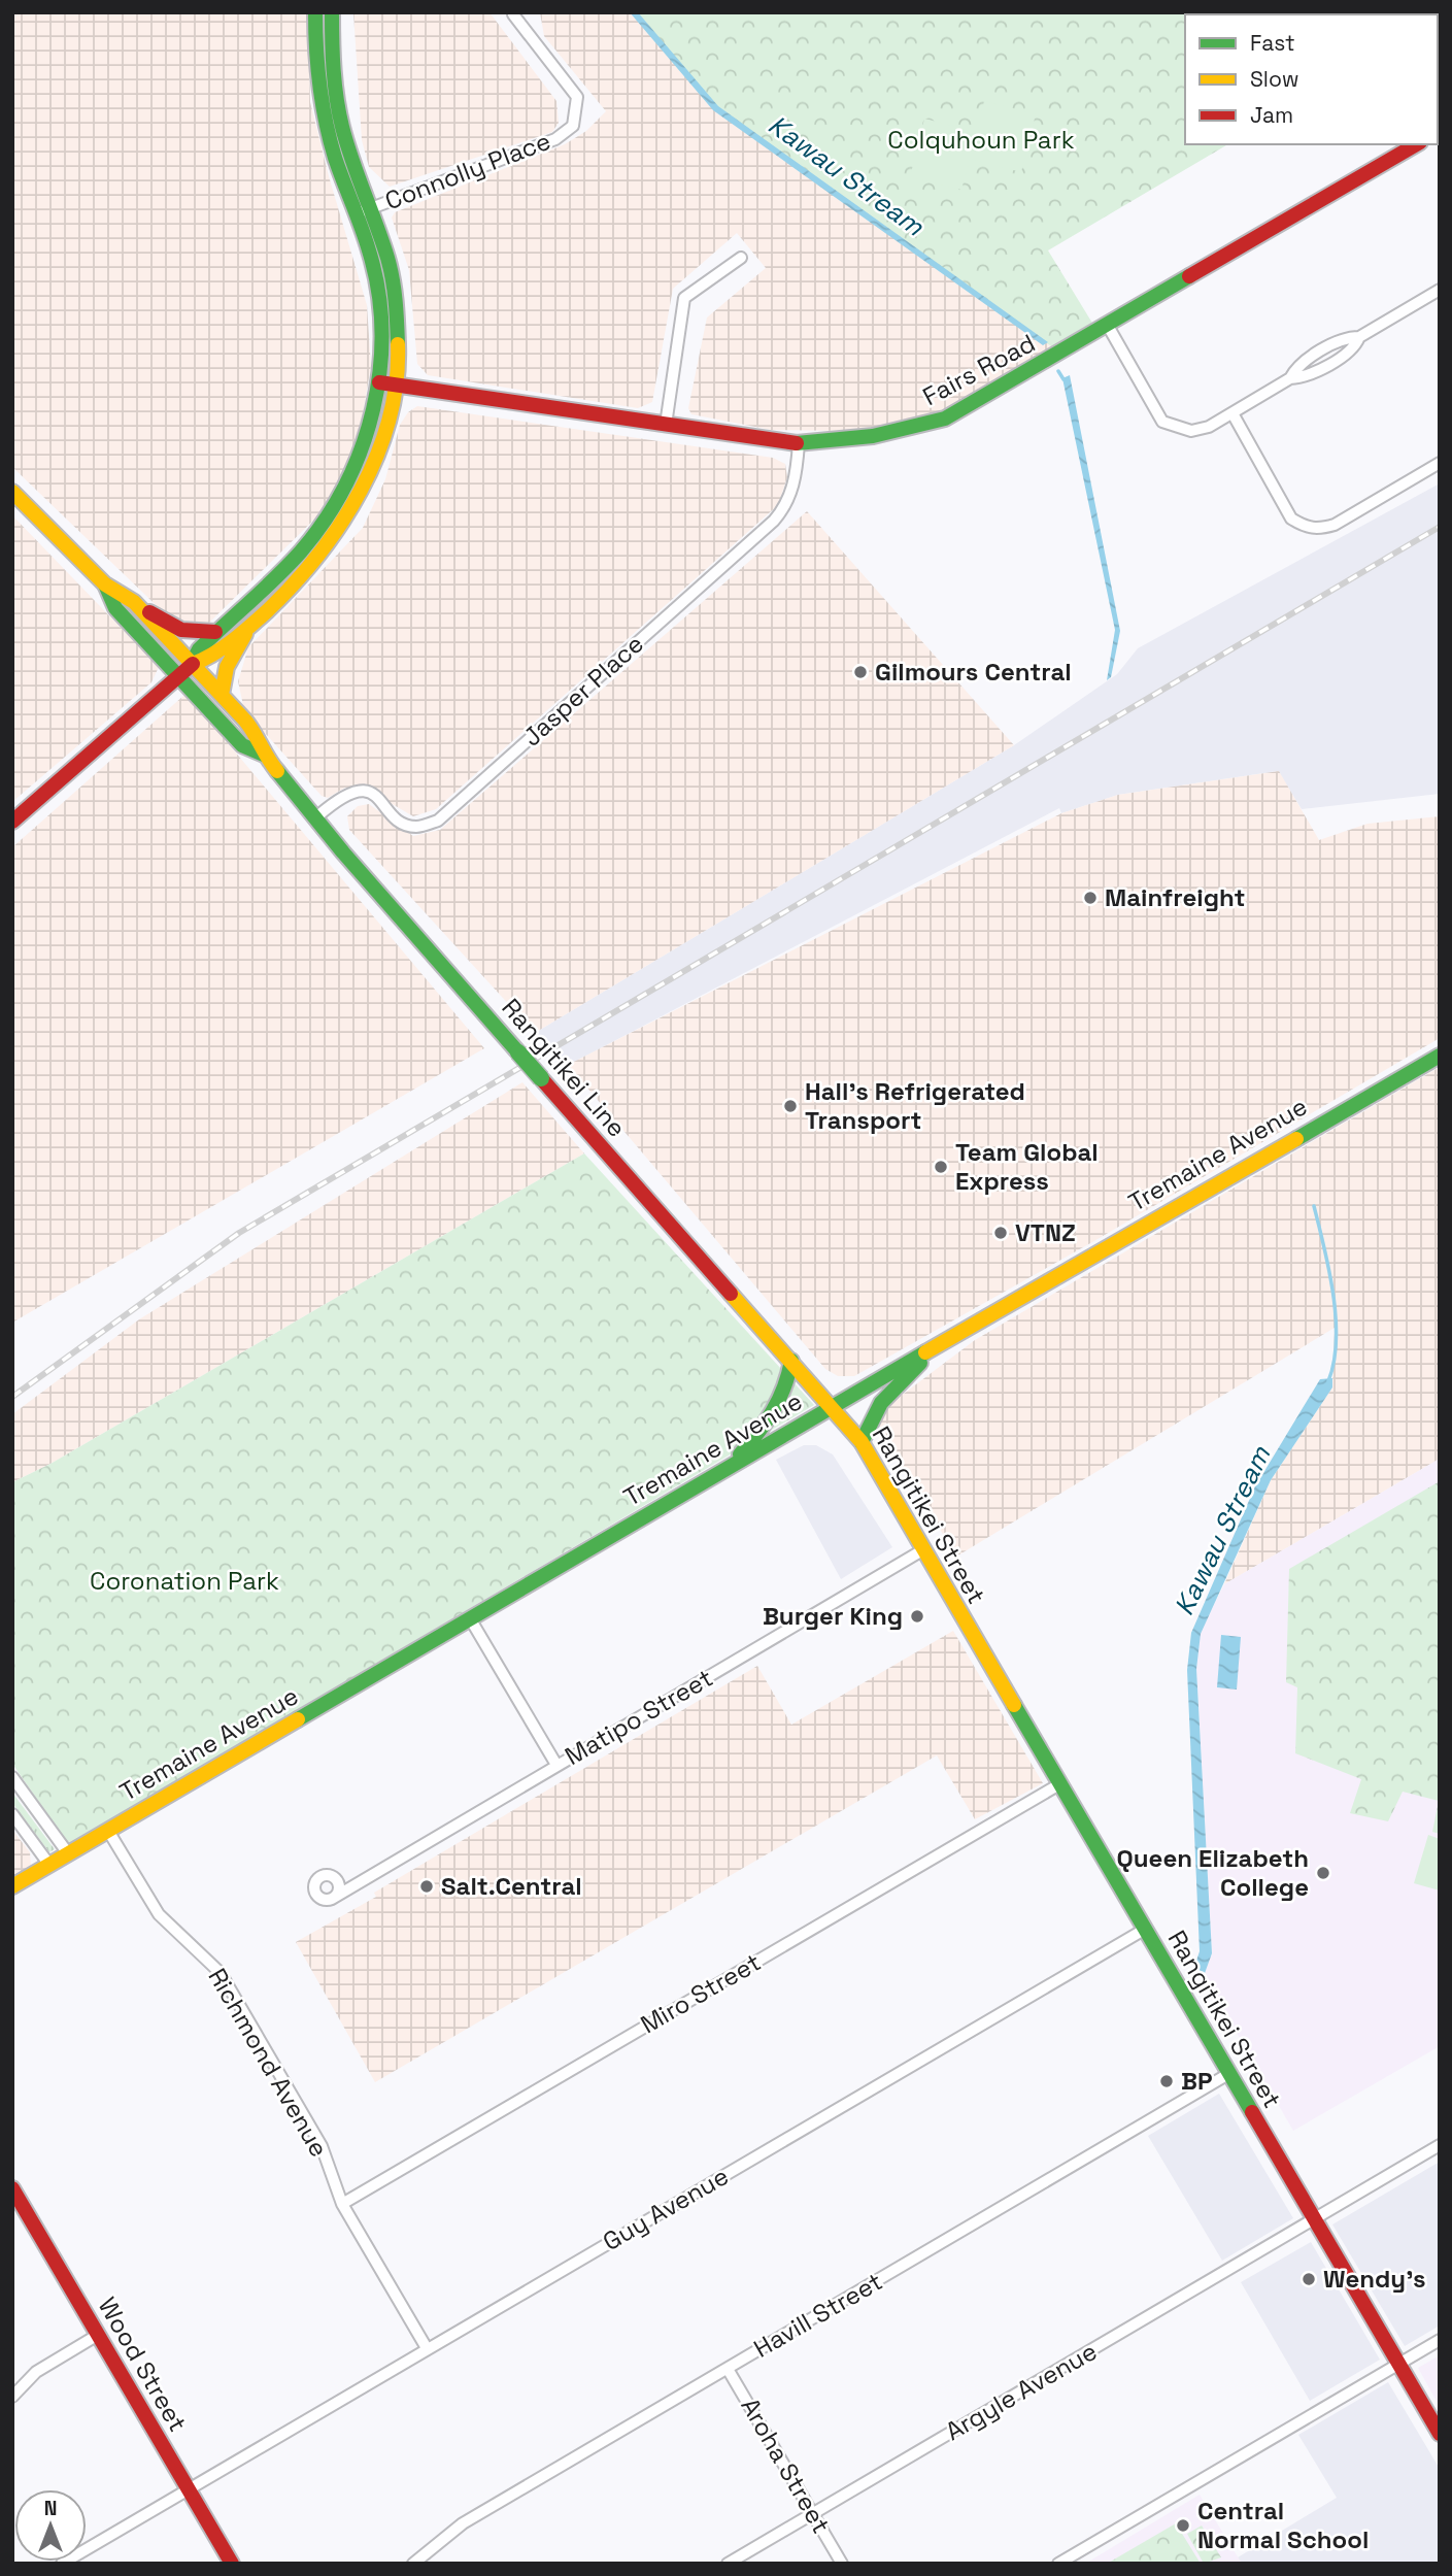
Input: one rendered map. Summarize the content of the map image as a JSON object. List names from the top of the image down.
{
  "streets": {
    "main road": [
      "Fairs Road",
      "Rangitikei Line",
      "Tremaine Avenue",
      "Rangitikei Street",
      "Wood Street"
    ],
    "street": [
      "Connolly Place",
      "Jasper Place",
      "Matipo Street",
      "Miro Street",
      "Richmond Avenue",
      "Guy Avenue",
      "Havill Street",
      "Argyle Avenue",
      "Aroha Street"
    ]
  },
  "crossings": [
    ["Fairs Road", "Jasper Place"],
    ["Jasper Place", "Rangitikei Line"],
    ["Rangitikei Line", "Tremaine Avenue"],
    ["Rangitikei Line", "Rangitikei Street"],
    ["Tremaine Avenue", "Rangitikei Street"],
    ["Tremaine Avenue", "Richmond Avenue"],
    ["Rangitikei Street", "Matipo Street"],
    ["Rangitikei Street", "Miro Street"],
    ["Rangitikei Street", "Guy Avenue"],
    ["Rangitikei Street", "Havill Street"],
    ["Rangitikei Street", "Argyle Avenue"],
    ["Miro Street", "Richmond Avenue"],
    ["Richmond Avenue", "Guy Avenue"],
    ["Guy Avenue", "Wood Street"],
    ["Havill Street", "Aroha Street"],
    ["Argyle Avenue", "Aroha Street"]
  ],
  "water": ["Kawau Stream"],
  "parks": ["Colquhoun Park", "Coronation Park"],
  "places": [
    "Gilmours Central",
    "Mainfreight",
    "Hall's Refrigerated Transport",
    "Team Global Express",
    "VTNZ",
    "Burger King",
    "Queen Elizabeth College",
    "Salt.Central",
    "BP",
    "Wendy's",
    "Central Normal School"
  ],
  "legend": ["Fast", "Slow", "Jam"],
  "north": "top"
}
